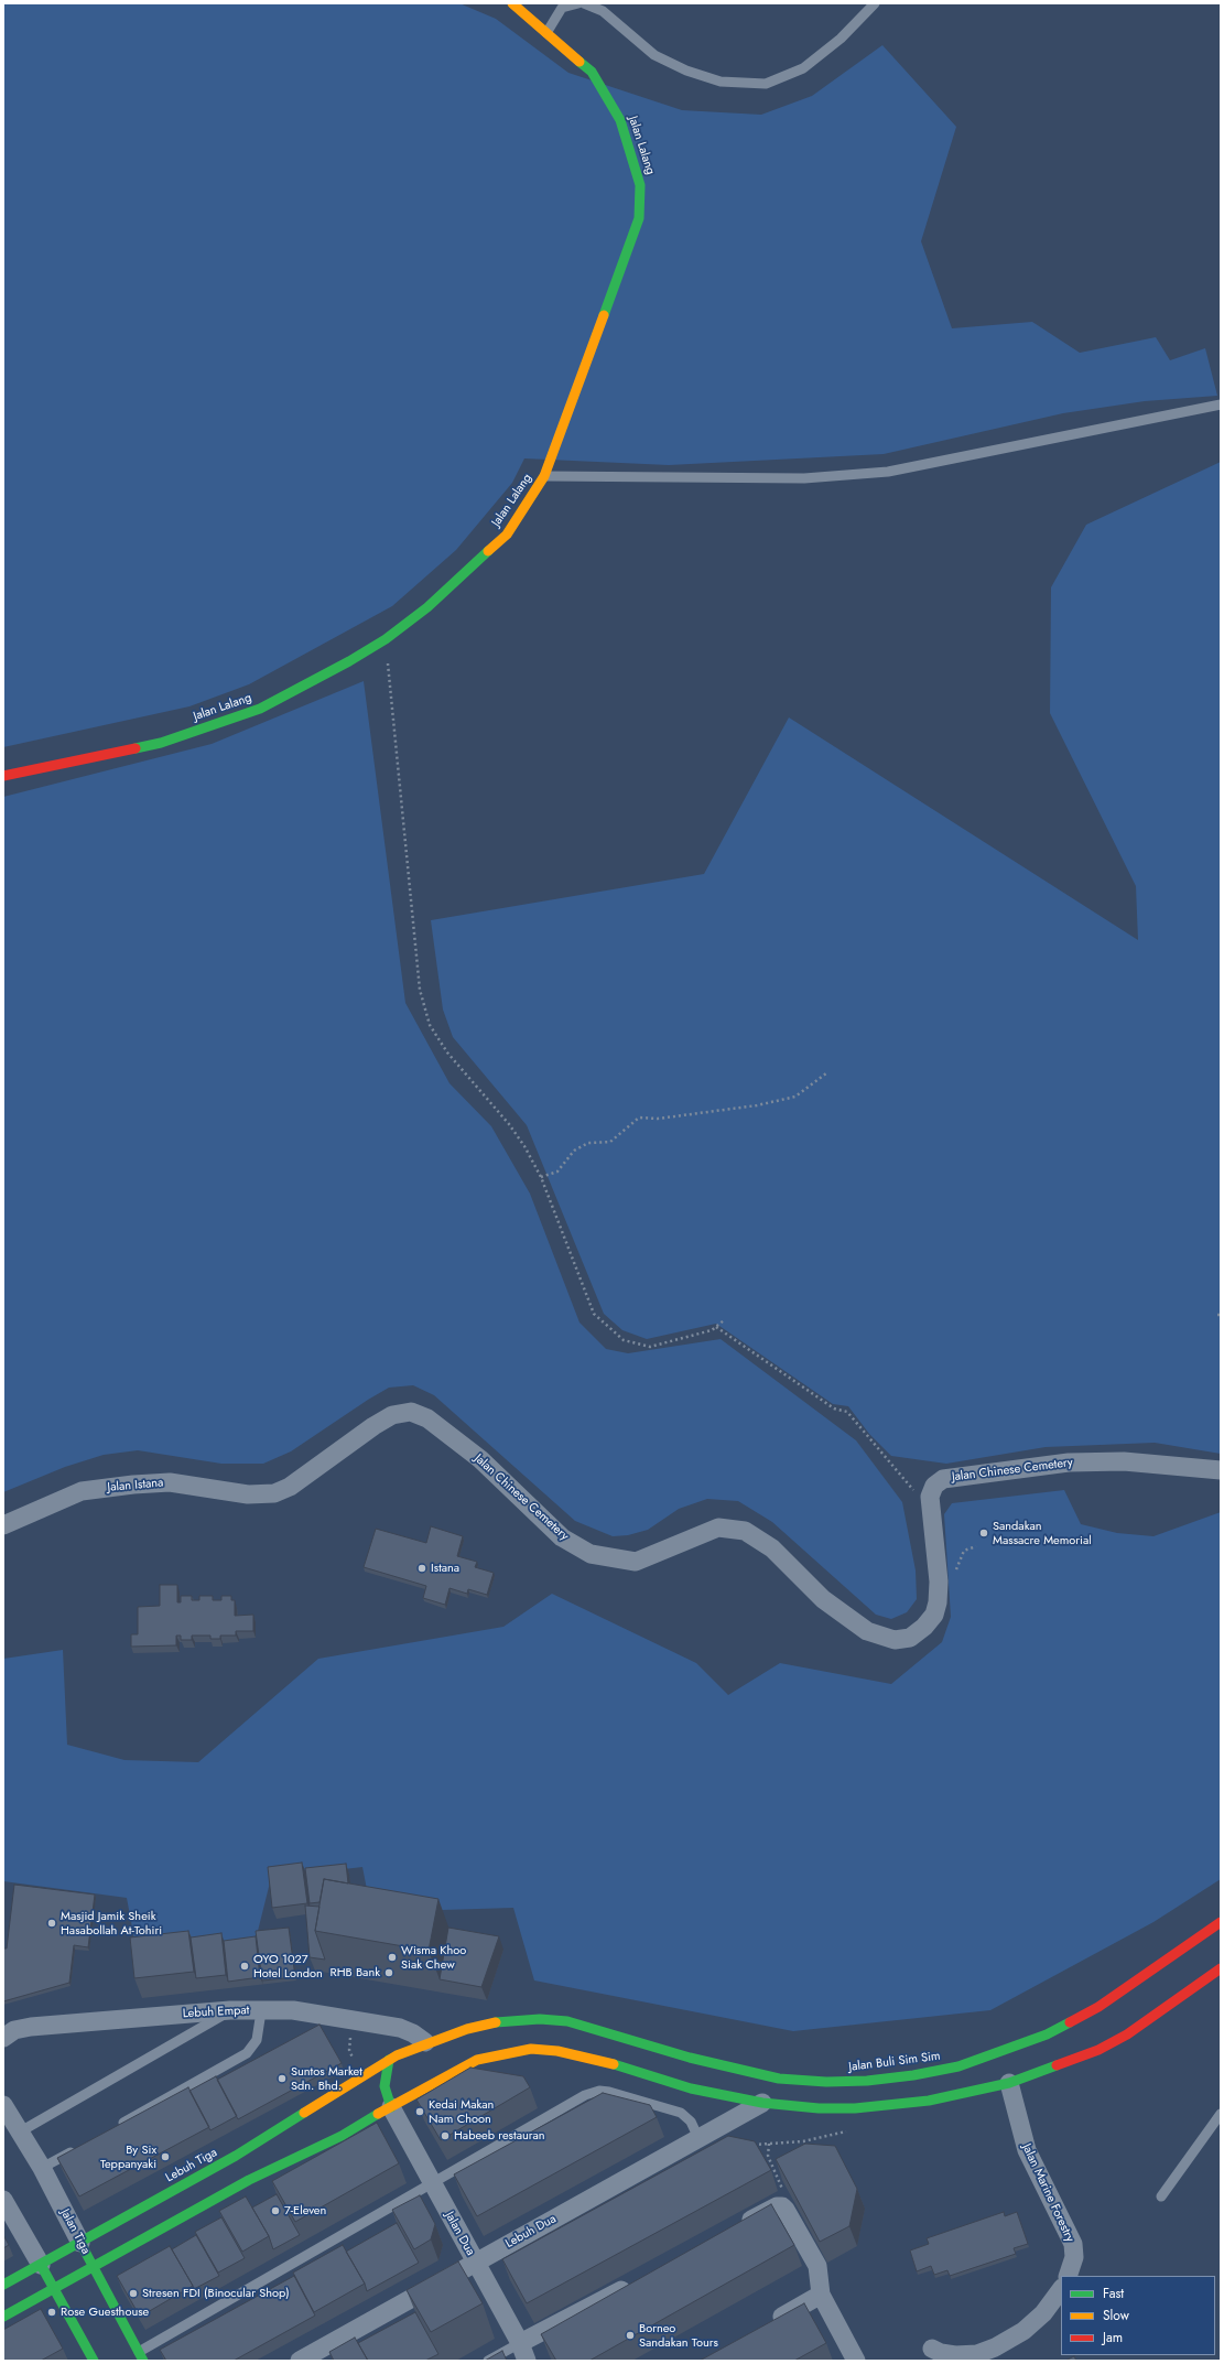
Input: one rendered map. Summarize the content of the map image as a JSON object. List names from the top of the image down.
{
  "streets": {
    "main road": [
      "Jalan Lalang",
      "Jalan Buli Sim Sim",
      "Lebuh Tiga",
      "Jalan Tiga"
    ],
    "street": [
      "Jalan Chinese Cemetery",
      "Jalan Istana",
      "Lebuh Empat",
      "Jalan Marine Forestry",
      "Lebuh Dua",
      "Jalan Dua"
    ]
  },
  "crossings": [
    ["Jalan Chinese Cemetery", "Jalan Istana"],
    ["Lebuh Empat", "Jalan Buli Sim Sim"],
    ["Jalan Buli Sim Sim", "Lebuh Tiga"],
    ["Lebuh Tiga", "Jalan Tiga"],
    ["Lebuh Dua", "Jalan Dua"]
  ],
  "places": [
    "Sandakan Massacre Memorial",
    "Istana",
    "Masjid Jamik Sheik Hasabollah At-Tohiri",
    "Wisma Khoo Siak Chew",
    "OYO 1027 Hotel London",
    "RHB Bank",
    "Suntos Market Sdn. Bhd.",
    "Kedai Makan Nam Choon",
    "Habeeb restauran",
    "By Six Teppanyaki",
    "7-Eleven",
    "Stresen FDI (Binocular Shop)",
    "Rose Guesthouse",
    "Borneo Sandakan Tours"
  ],
  "legend": ["Fast", "Slow", "Jam"]
}
